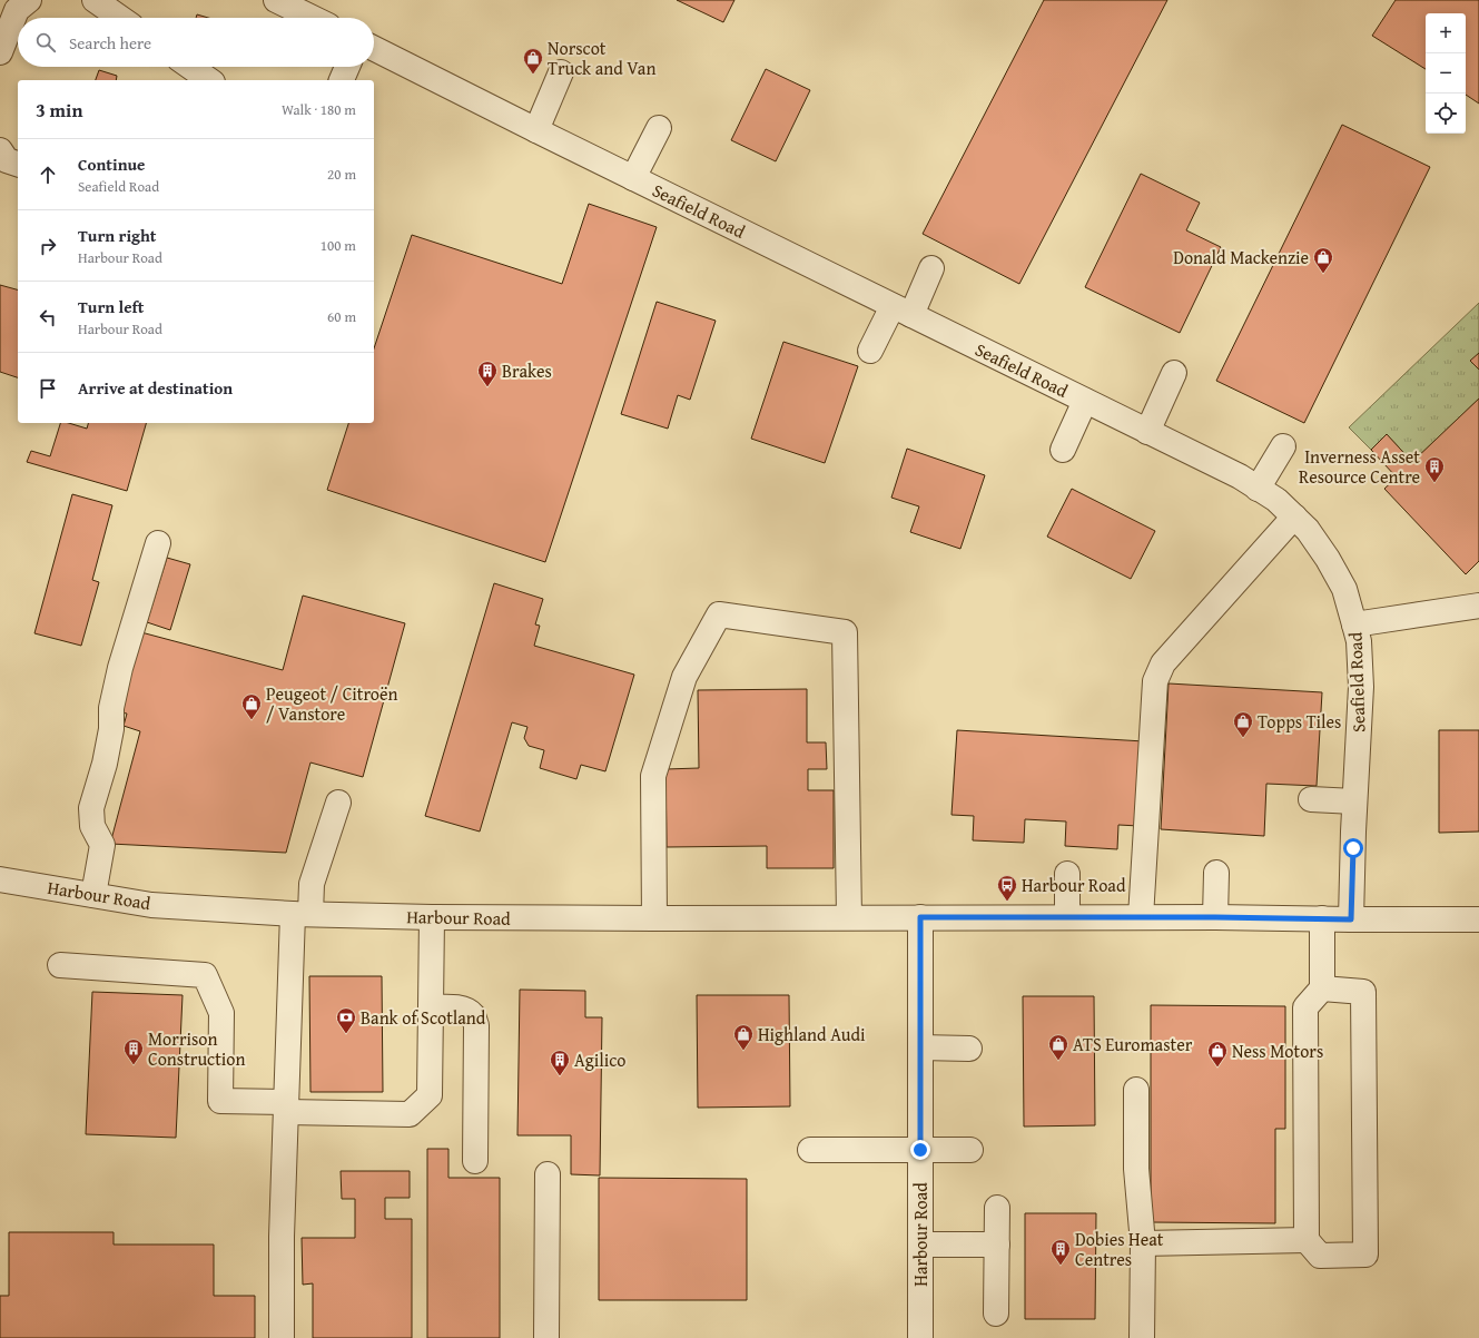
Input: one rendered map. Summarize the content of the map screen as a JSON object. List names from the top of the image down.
{
  "streets": {
    "street": ["Seafield Road", "Harbour Road"]
  },
  "crossings": [
    ["Seafield Road", "Harbour Road"]
  ],
  "places": {
    "shop": [
      "Norscot Truck and Van",
      "Donald Mackenzie",
      "Peugeot / Citroën / Vanstore",
      "Topps Tiles",
      "Highland Audi",
      "ATS Euromaster",
      "Ness Motors"
    ],
    "building": [
      "Brakes",
      "Inverness Asset Resource Centre",
      "Morrison Construction",
      "Agilico",
      "Dobies Heat Centres"
    ],
    "bus stop": ["Harbour Road"],
    "bank": ["Bank of Scotland"]
  },
  "page": {
    "map_buttons": ["+", "−"],
    "search": "Search here",
    "heading": ["3 min", "Walk · 180 m"],
    "list": [
      ["Continue", "Seafield Road", "20 m"],
      ["Turn right", "Harbour Road", "100 m"],
      ["Turn left", "Harbour Road", "60 m"],
      "Arrive at destination"
    ]
  }
}
